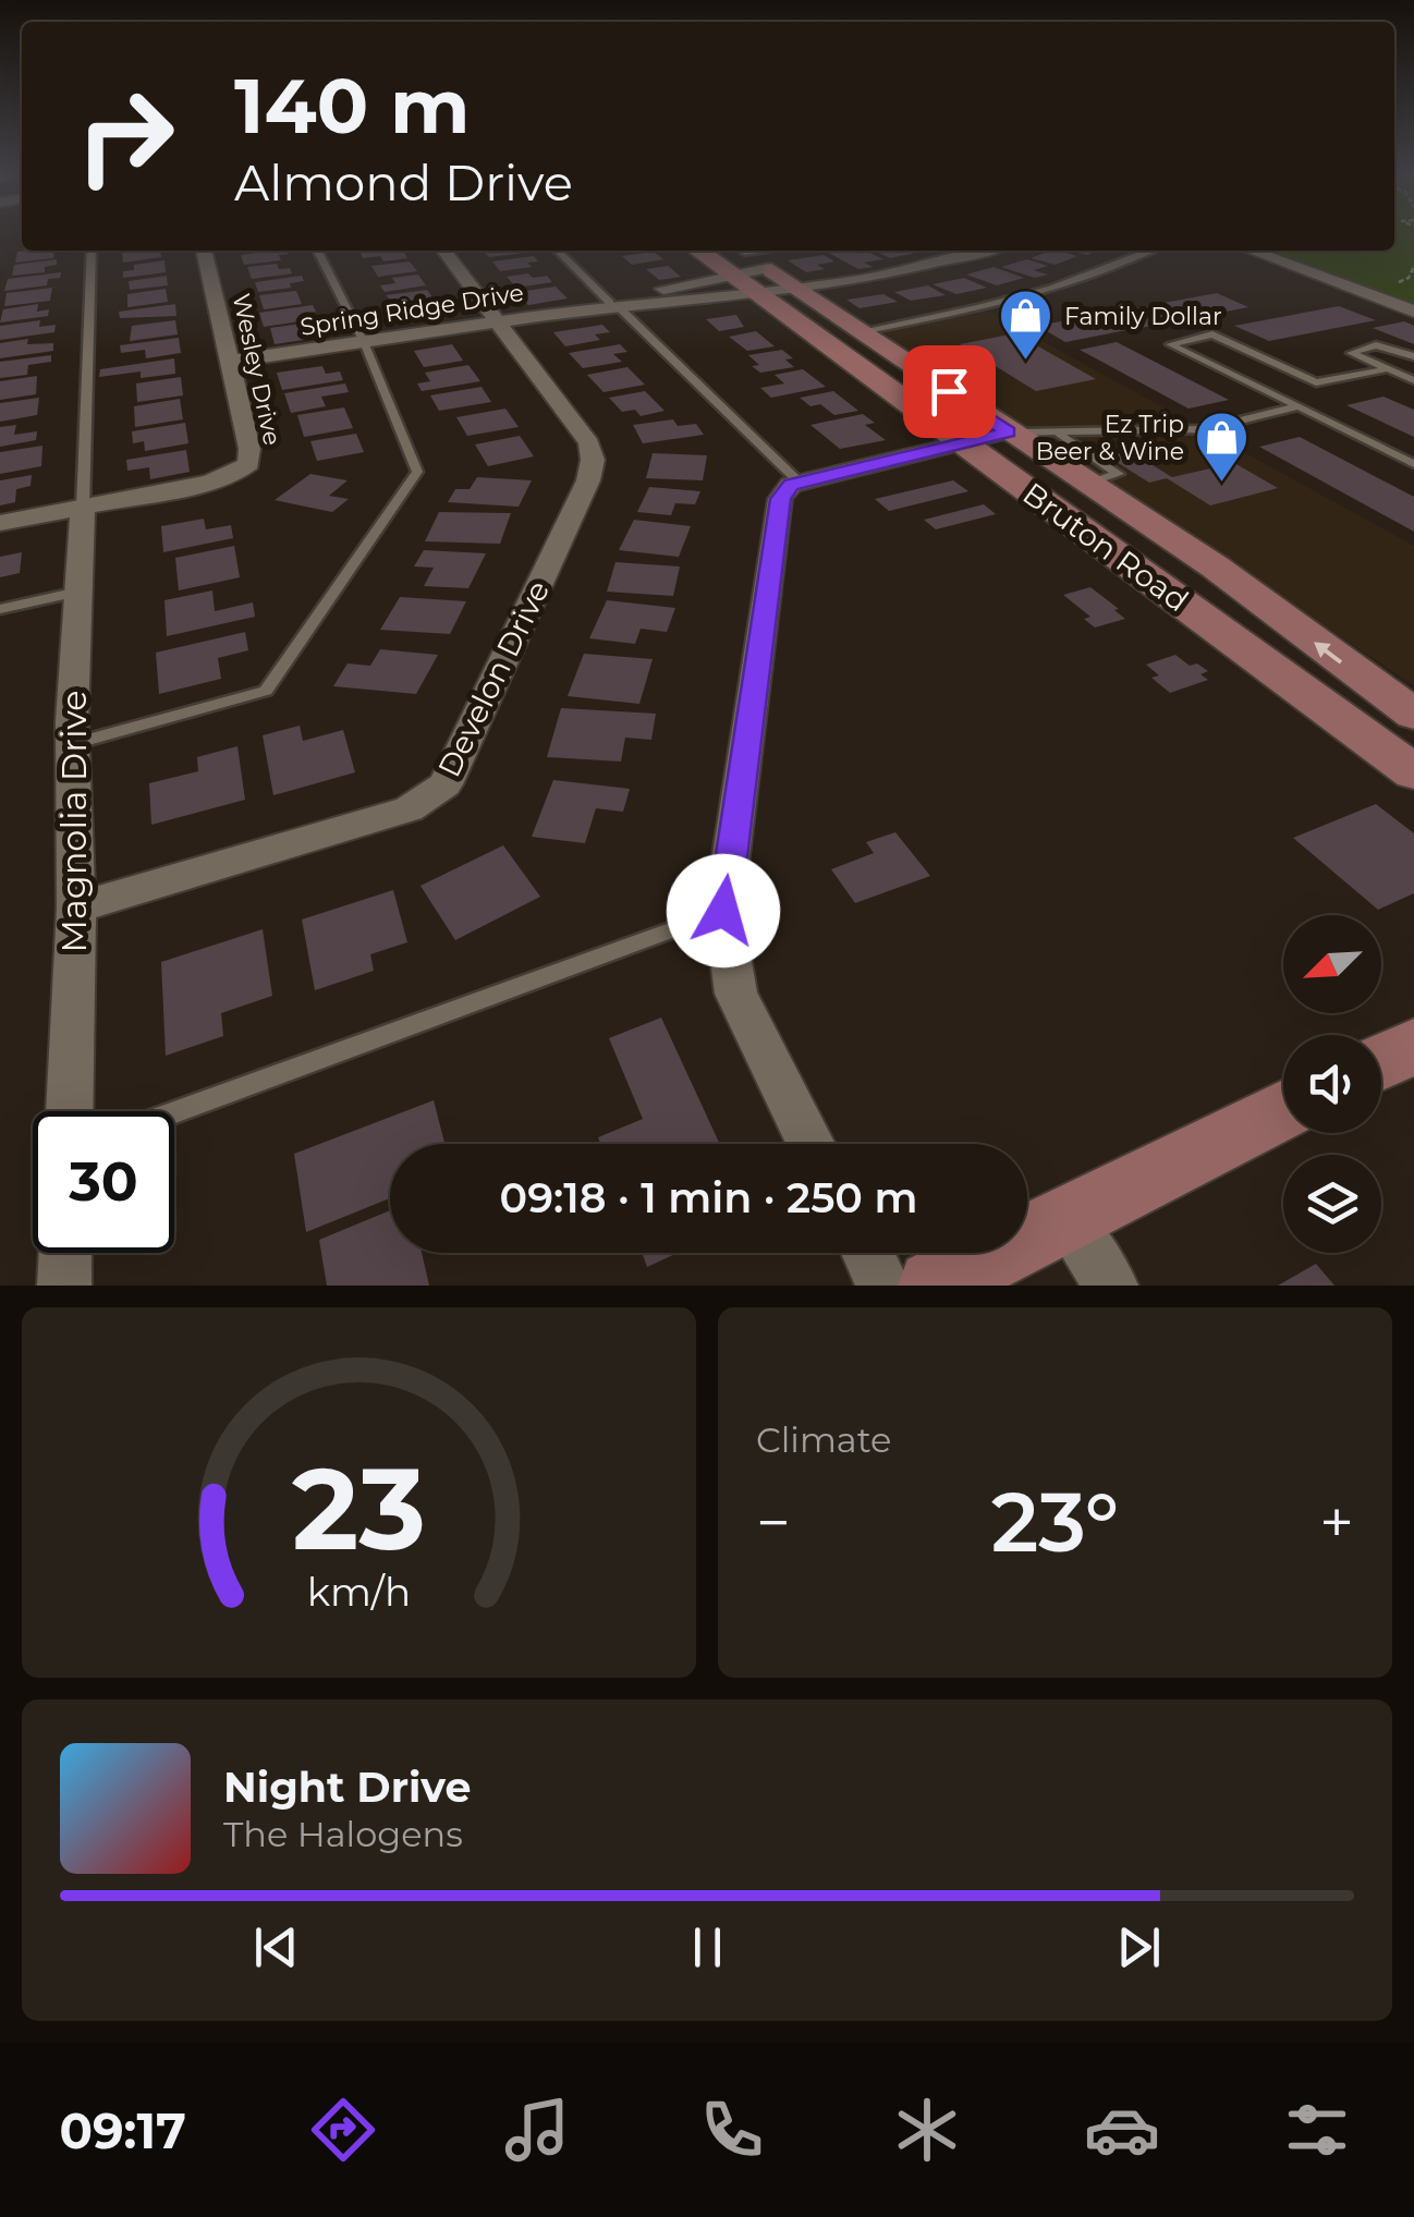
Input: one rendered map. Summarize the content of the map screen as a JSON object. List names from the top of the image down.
{
  "streets": {
    "main road": ["Bruton Road"],
    "street": [
      "Spring Ridge Drive",
      "Wesley Drive",
      "Develon Drive",
      "Magnolia Drive"
    ]
  },
  "crossings": [
    ["Spring Ridge Drive", "Wesley Drive"],
    ["Spring Ridge Drive", "Bruton Road"],
    ["Spring Ridge Drive", "Develon Drive"],
    ["Wesley Drive", "Magnolia Drive"],
    ["Develon Drive", "Magnolia Drive"]
  ],
  "places": {
    "shop": ["Family Dollar", "Ez Trip Beer & Wine"]
  },
  "north": "bottom left",
  "page": {
    "turn": ["140 m", "Almond Drive"],
    "limit": "30",
    "trip": "09:18 · 1 min · 250 m",
    "tile": "Climate",
    "heat": ["−", "23°", "+"],
    "song": ["Night Drive", "The Halogens"],
    "tabs": "09:17",
    "gauge": ["23", "km/h"]
  }
}
